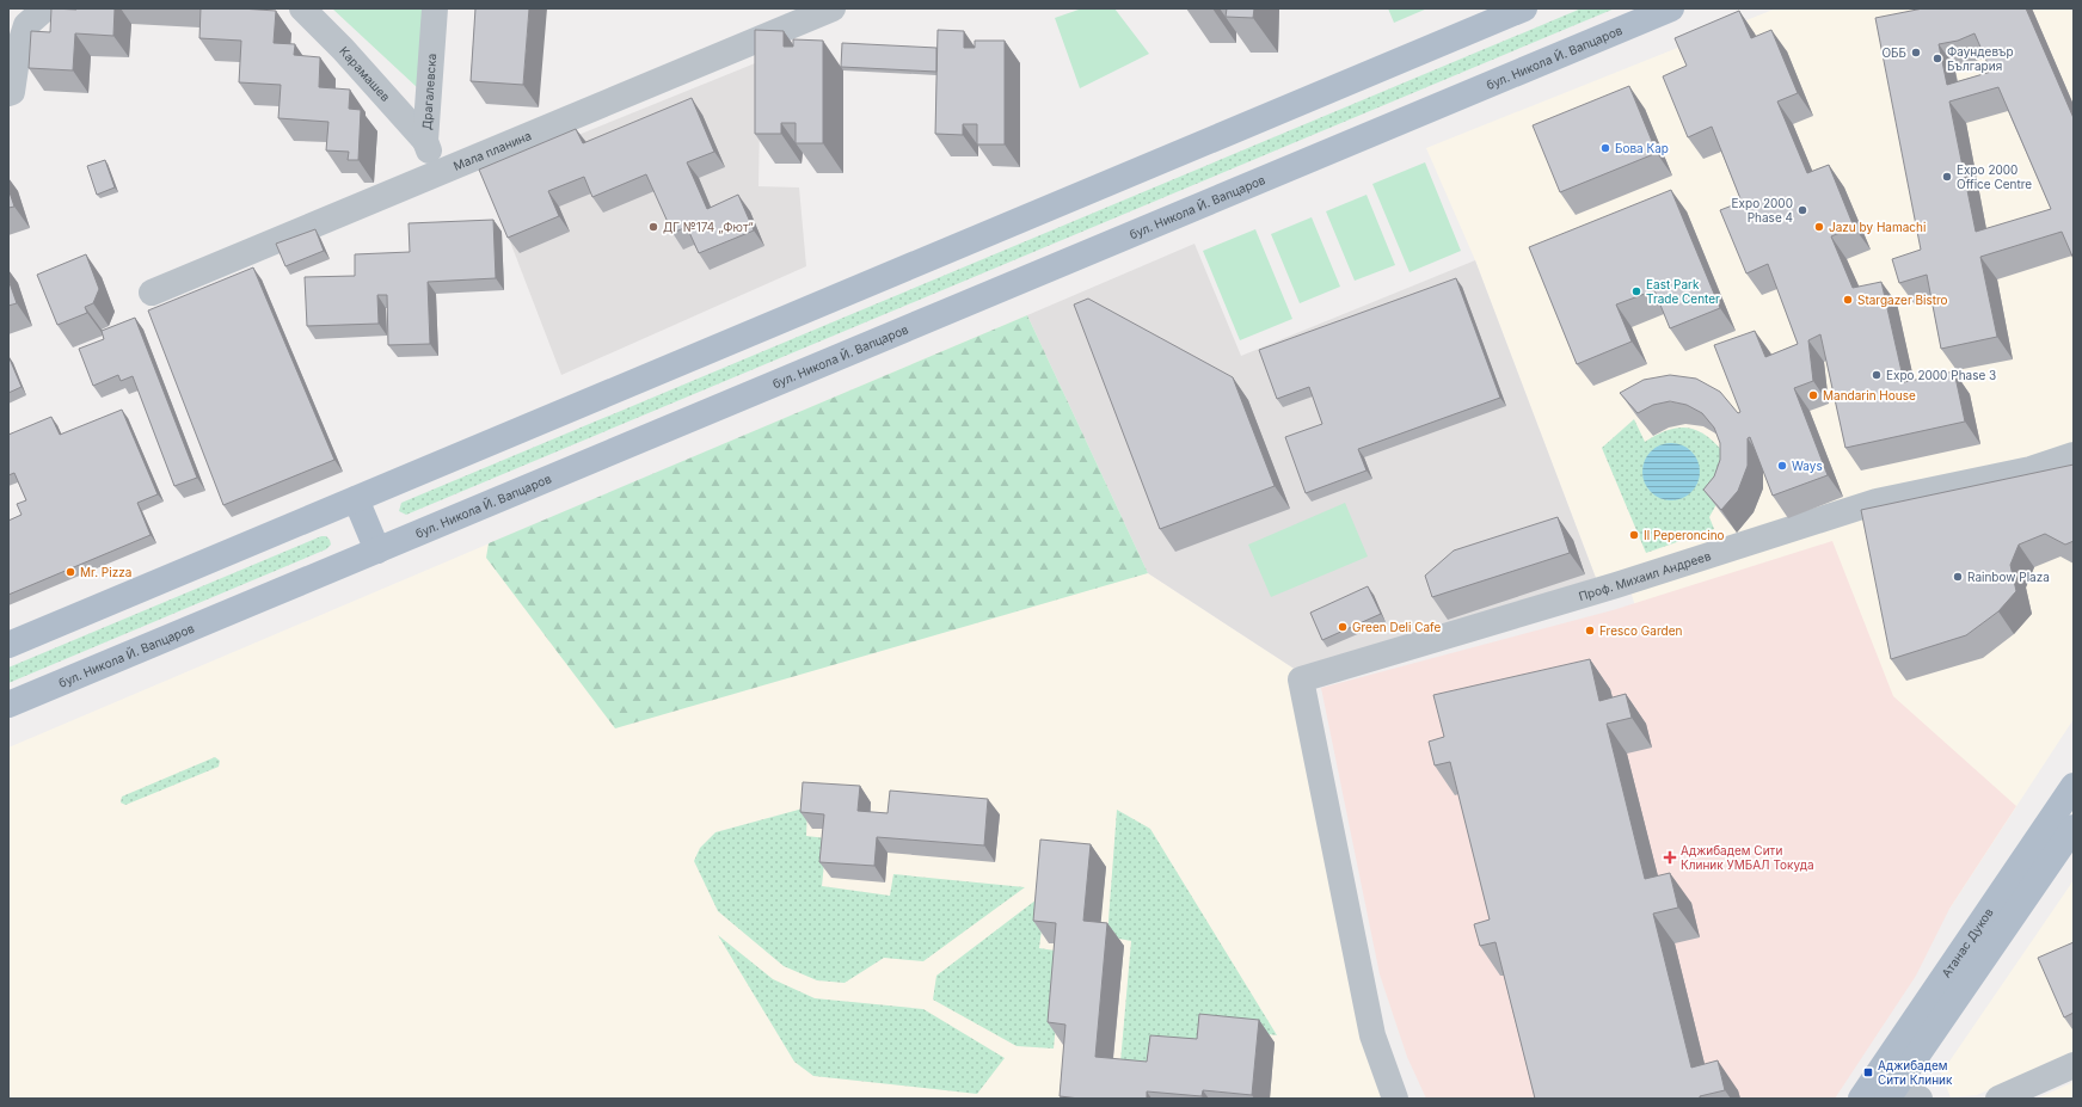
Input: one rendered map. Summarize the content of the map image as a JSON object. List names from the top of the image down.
{
  "streets": {
    "main road": ["бул. Никола Й. Вапцаров", "Атанас Дуков"],
    "street": [
      "Карамашев",
      "Драгалевска",
      "Мала планина",
      "Проф. Михаил Андреев"
    ]
  },
  "crossings": [
    ["Карамашев", "Драгалевска"],
    ["Драгалевска", "Мала планина"]
  ],
  "places": {
    "other": [
      "ОББ",
      "Фаундевър България",
      "Бова Кар",
      "Expo 2000 Office Centre",
      "Expo 2000 Phase 4",
      "ДГ №174 „Фют“",
      "Jazu by Hamachi",
      "East Park Trade Center",
      "Stargazer Bistro",
      "Expo 2000 Phase 3",
      "Mandarin House",
      "Ways",
      "Il Peperoncino",
      "Mr. Pizza",
      "Rainbow Plaza",
      "Green Deli Cafe",
      "Fresco Garden"
    ],
    "health": ["Аджибадем Сити Клиник УМБАЛ Токуда"],
    "transit": ["Аджибадем Сити Клиник"]
  }
}
